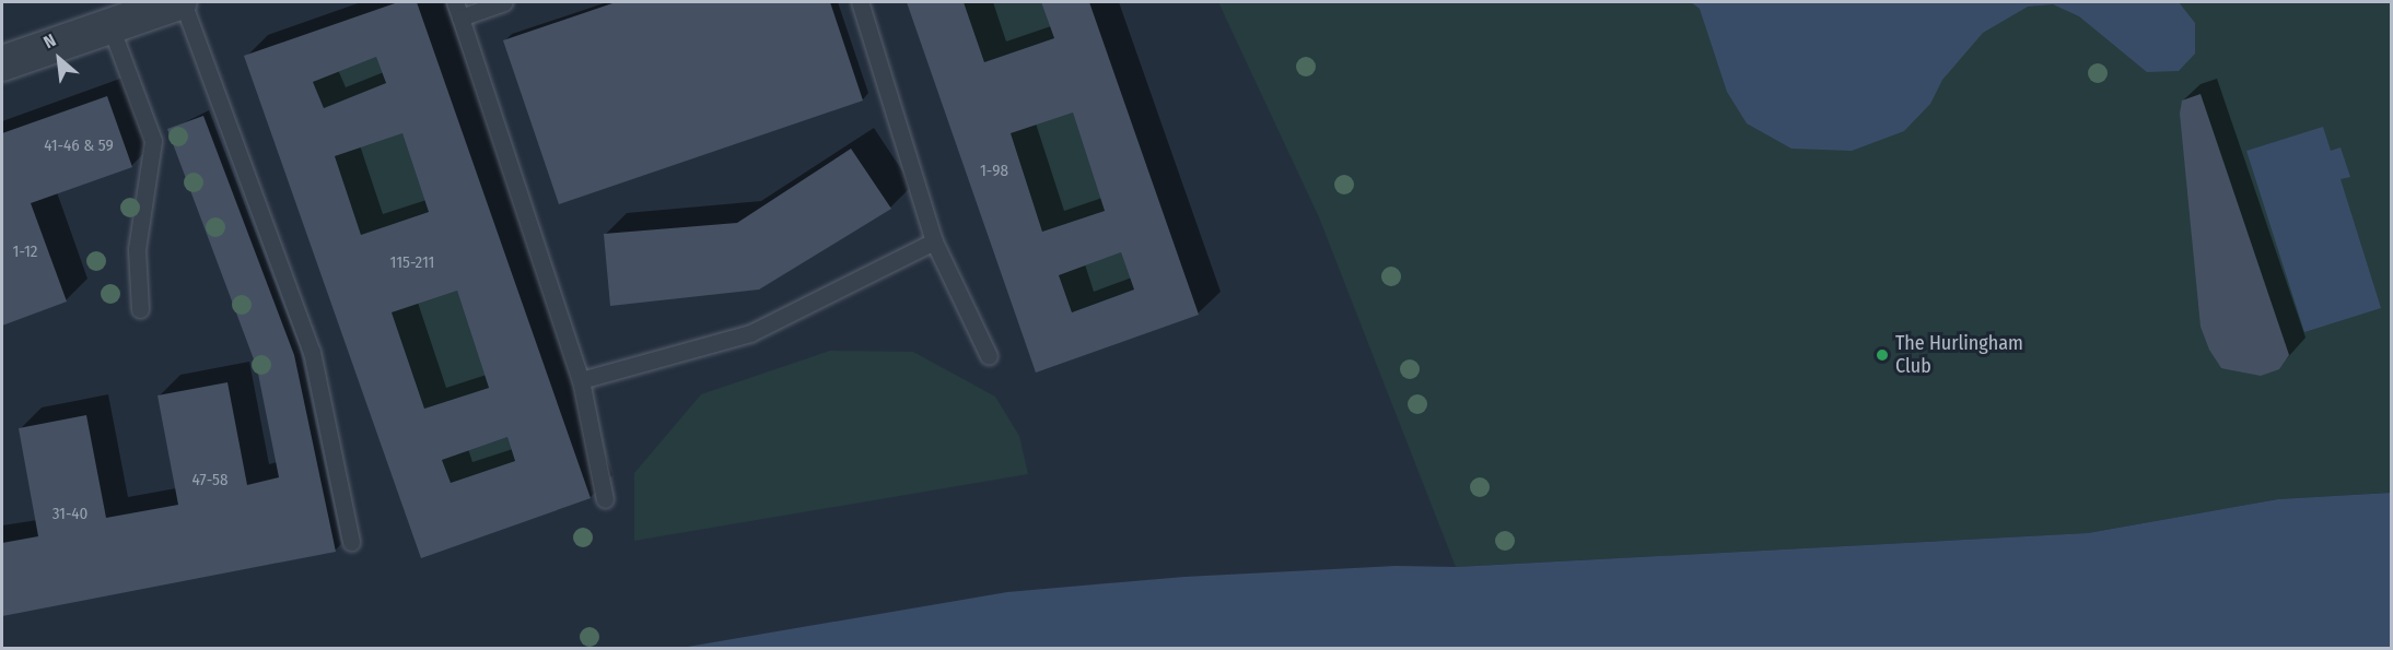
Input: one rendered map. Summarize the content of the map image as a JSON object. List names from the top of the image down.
{
  "places": ["The Hurlingham Club"],
  "house_numbers": [
    "41-46 & 59",
    "1-98",
    "1-12",
    "115-211",
    "47-58",
    "31-40"
  ],
  "north": "top left"
}
